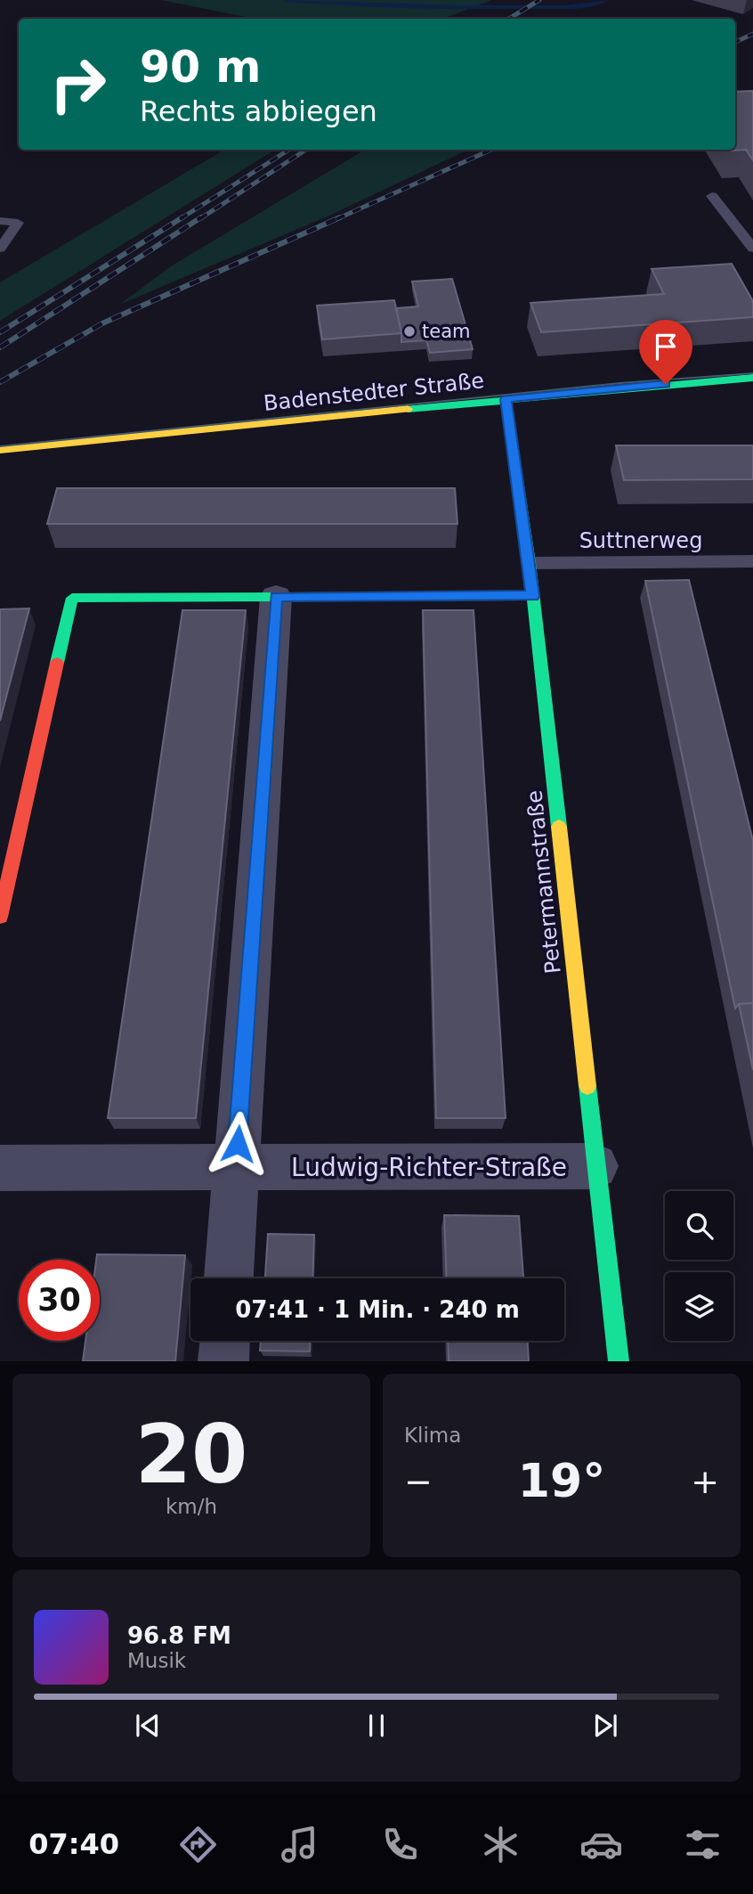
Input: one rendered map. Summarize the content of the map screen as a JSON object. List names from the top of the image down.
{
  "streets": {
    "street": ["Badenstedter Straße", "Petermannstraße", "Ludwig-Richter-Straße"],
    "lane": ["Suttnerweg"]
  },
  "crossings": [
    ["Badenstedter Straße", "Petermannstraße"],
    ["Suttnerweg", "Petermannstraße"],
    ["Petermannstraße", "Ludwig-Richter-Straße"]
  ],
  "places": ["team"],
  "page": {
    "turn": ["90 m", "Rechts abbiegen"],
    "limit": "30",
    "trip": "07:41 · 1 Min. · 240 m",
    "tile": [
      ["20", "km/h"],
      "Klima"
    ],
    "heat": ["−", "19°", "+"],
    "song": ["96.8 FM", "Musik"],
    "tabs": "07:40"
  }
}
